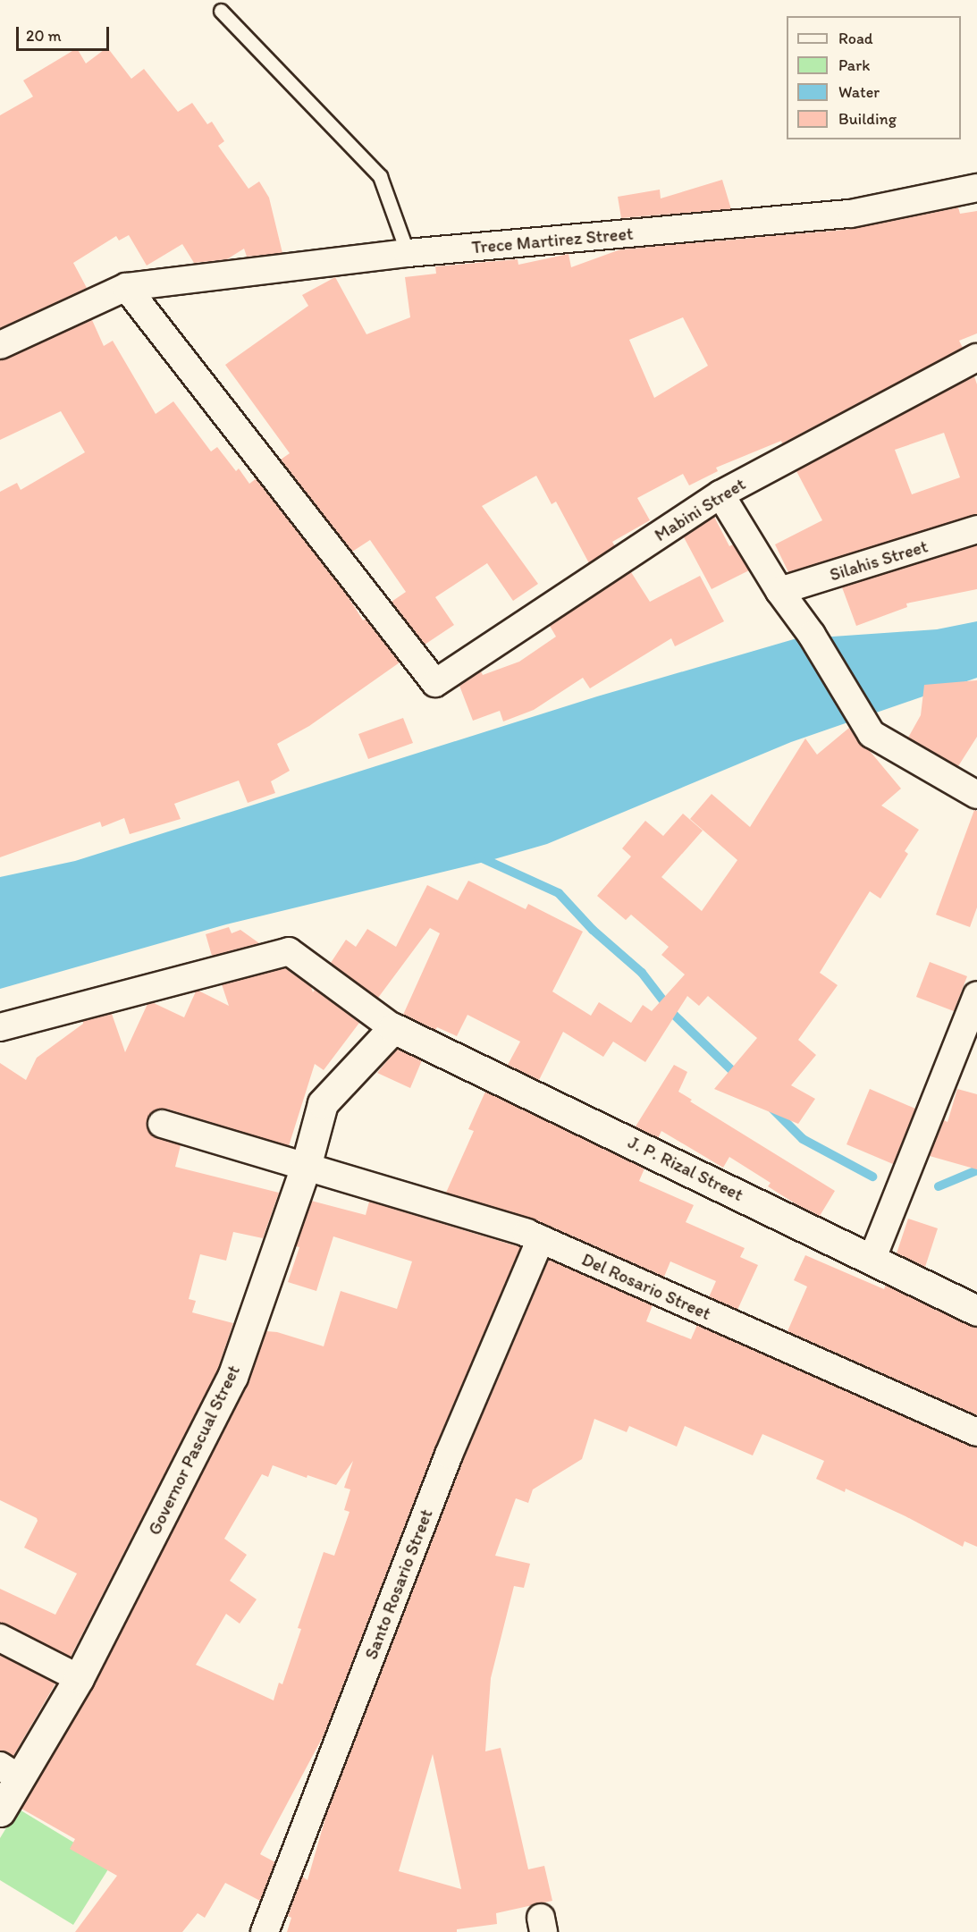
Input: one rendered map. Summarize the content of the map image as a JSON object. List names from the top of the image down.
{
  "streets": {
    "street": [
      "Trece Martirez Street",
      "Mabini Street",
      "Silahis Street",
      "J. P. Rizal Street",
      "Del Rosario Street",
      "Governor Pascual Street",
      "Santo Rosario Street"
    ]
  },
  "crossings": [
    ["Trece Martirez Street", "Mabini Street"],
    ["J. P. Rizal Street", "Governor Pascual Street"],
    ["Del Rosario Street", "Governor Pascual Street"],
    ["Del Rosario Street", "Santo Rosario Street"]
  ],
  "legend": [
    "Road",
    "Park",
    "Water",
    "Building"
  ],
  "scale_bar": "20 m"
}
